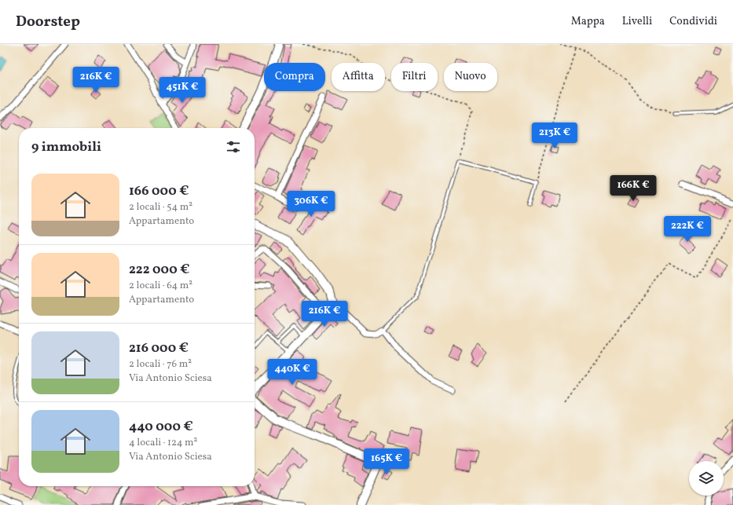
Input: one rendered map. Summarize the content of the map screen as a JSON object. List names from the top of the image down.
{
  "page": {
    "header": "Doorstep",
    "nav": ["Mappa", "Livelli", "Condividi"],
    "chip": [
      "Compra",
      "Affitta",
      "Filtri",
      "Nuovo"
    ],
    "price": [
      "216K €",
      "451K €",
      "213K €",
      "166K €",
      "306K €",
      "222K €",
      "216K €",
      "440K €",
      "165K €"
    ],
    "heading": "9 immobili",
    "list": [
      {
        "name": "166 000 €",
        "note": "2 locali · 54 m² · Appartamento"
      },
      {
        "name": "222 000 €",
        "note": "2 locali · 64 m² · Appartamento"
      },
      {
        "name": "216 000 €",
        "note": "2 locali · 76 m² · Via Antonio Sciesa"
      },
      {
        "name": "440 000 €",
        "note": "4 locali · 124 m² · Via Antonio Sciesa"
      }
    ]
  }
}
